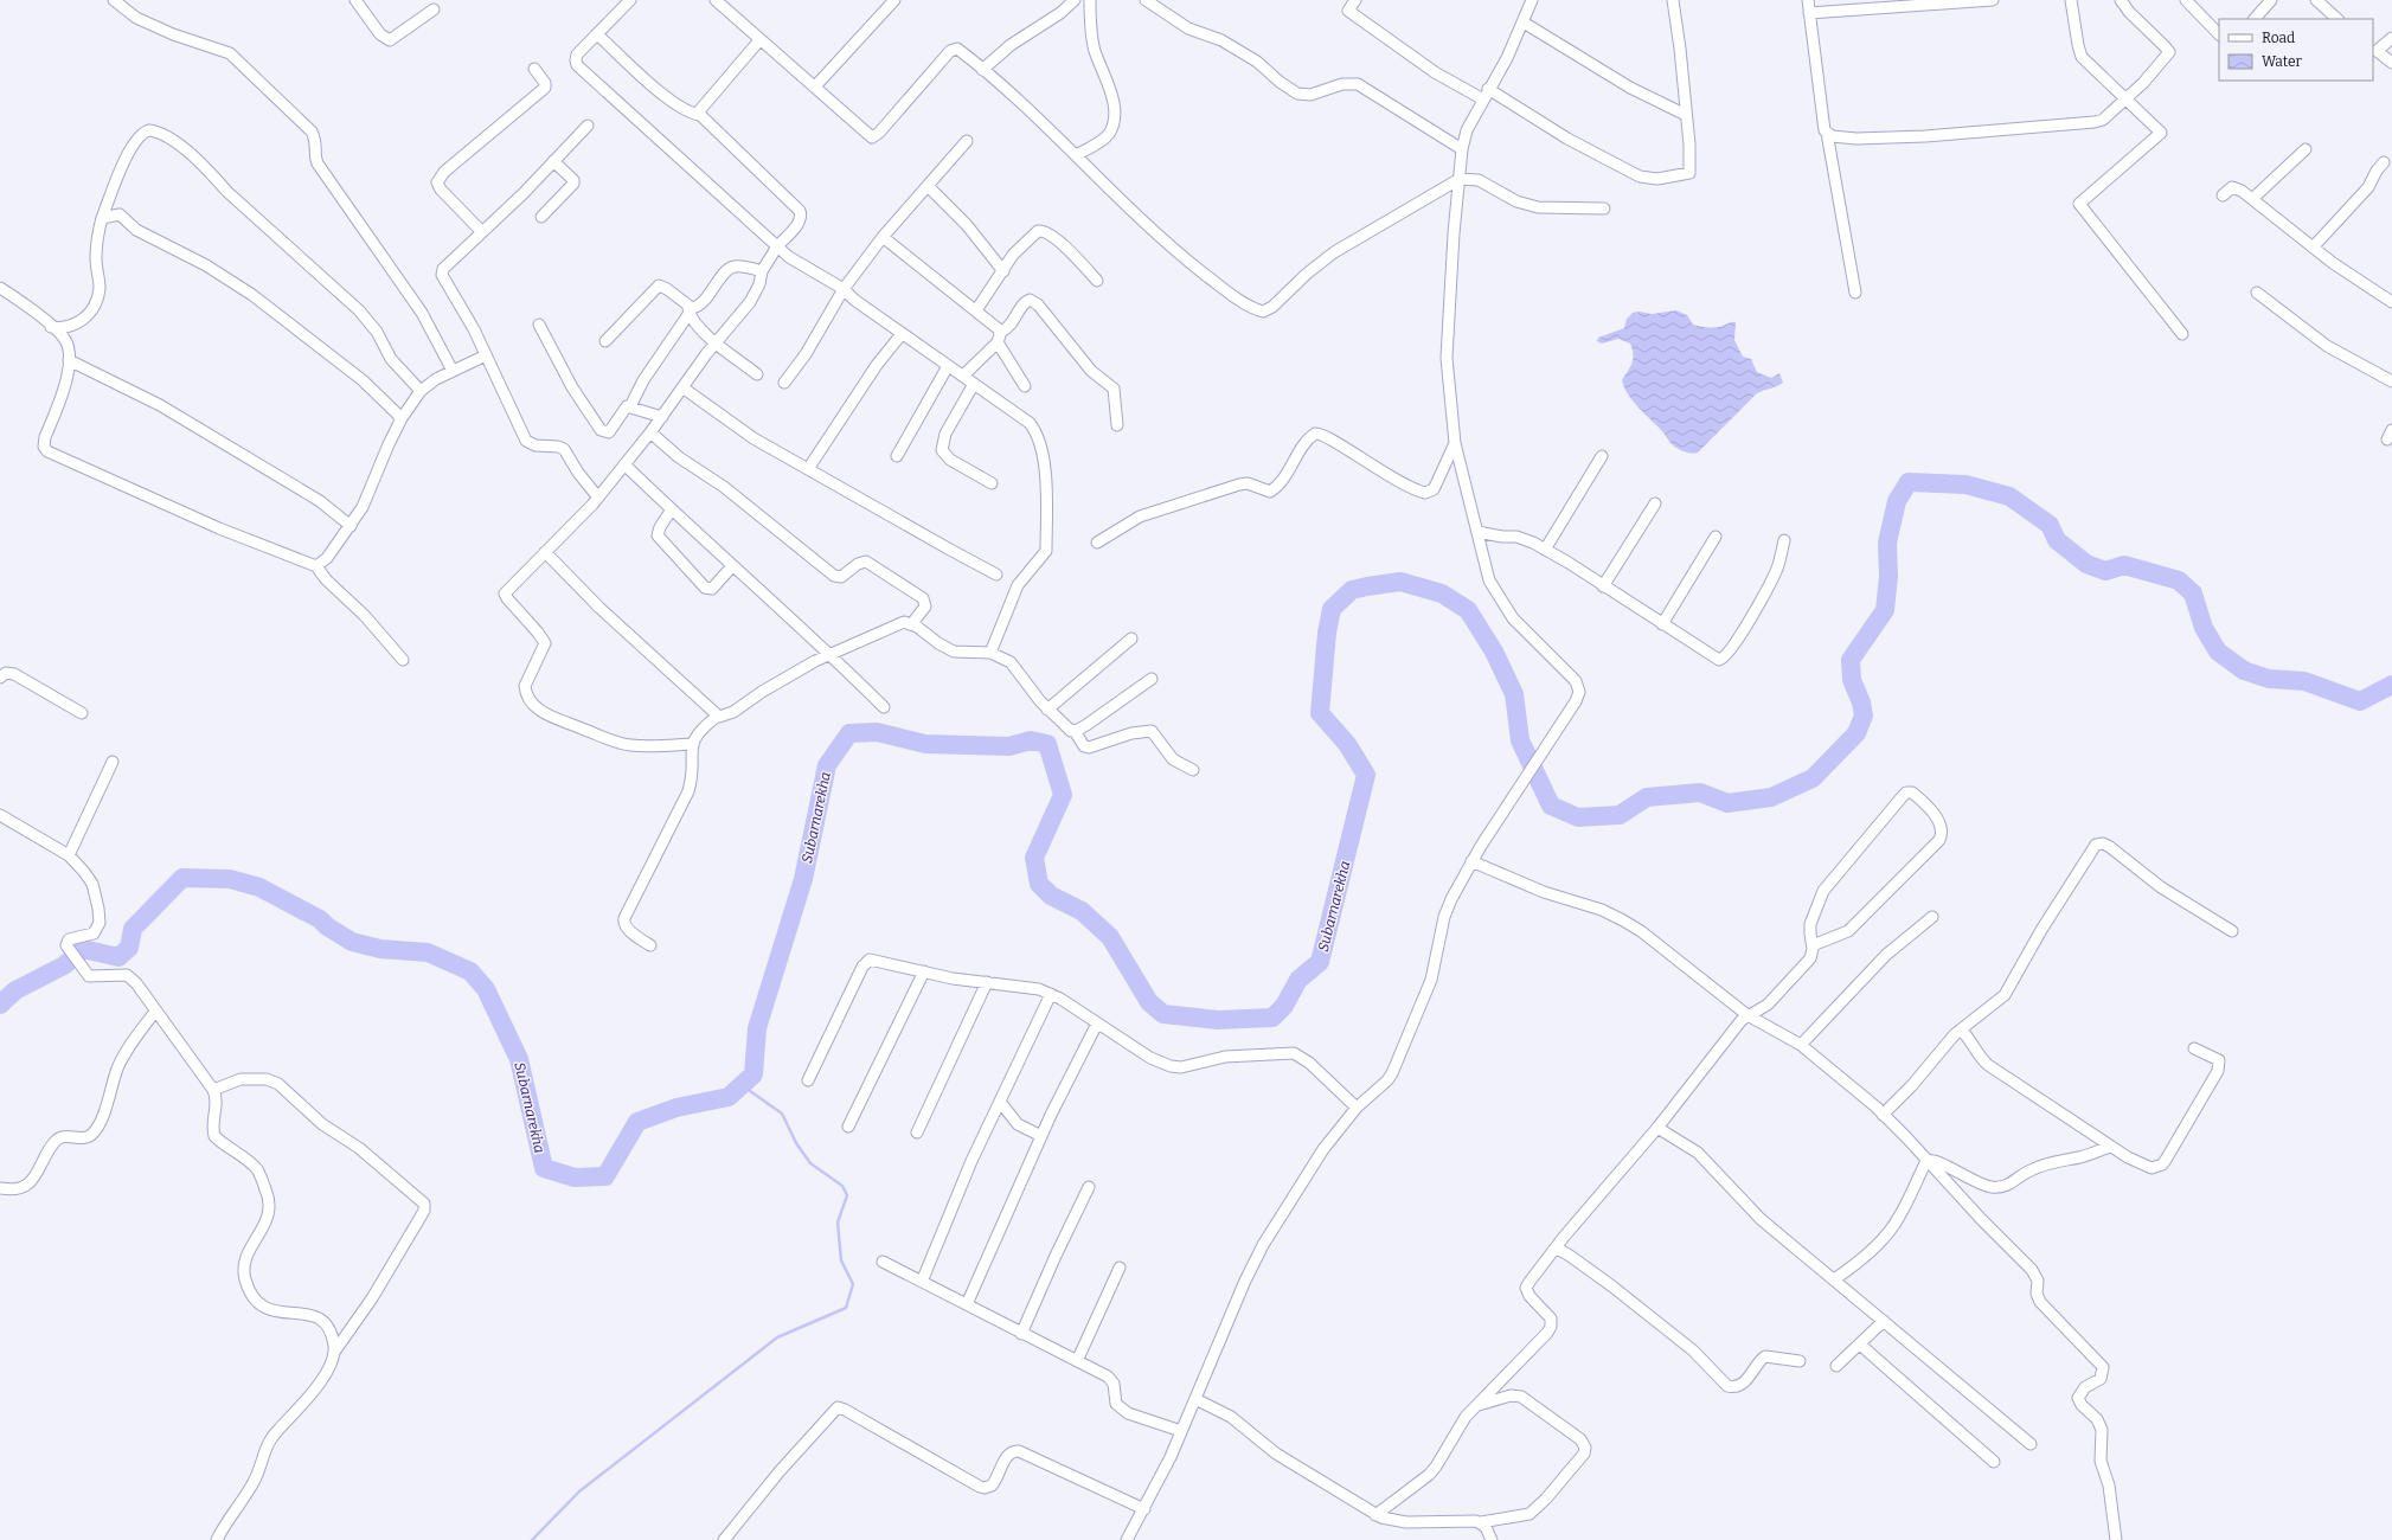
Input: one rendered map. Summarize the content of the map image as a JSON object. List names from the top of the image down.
{
  "water": ["Subarnarekha"],
  "legend": ["Road", "Water"]
}
